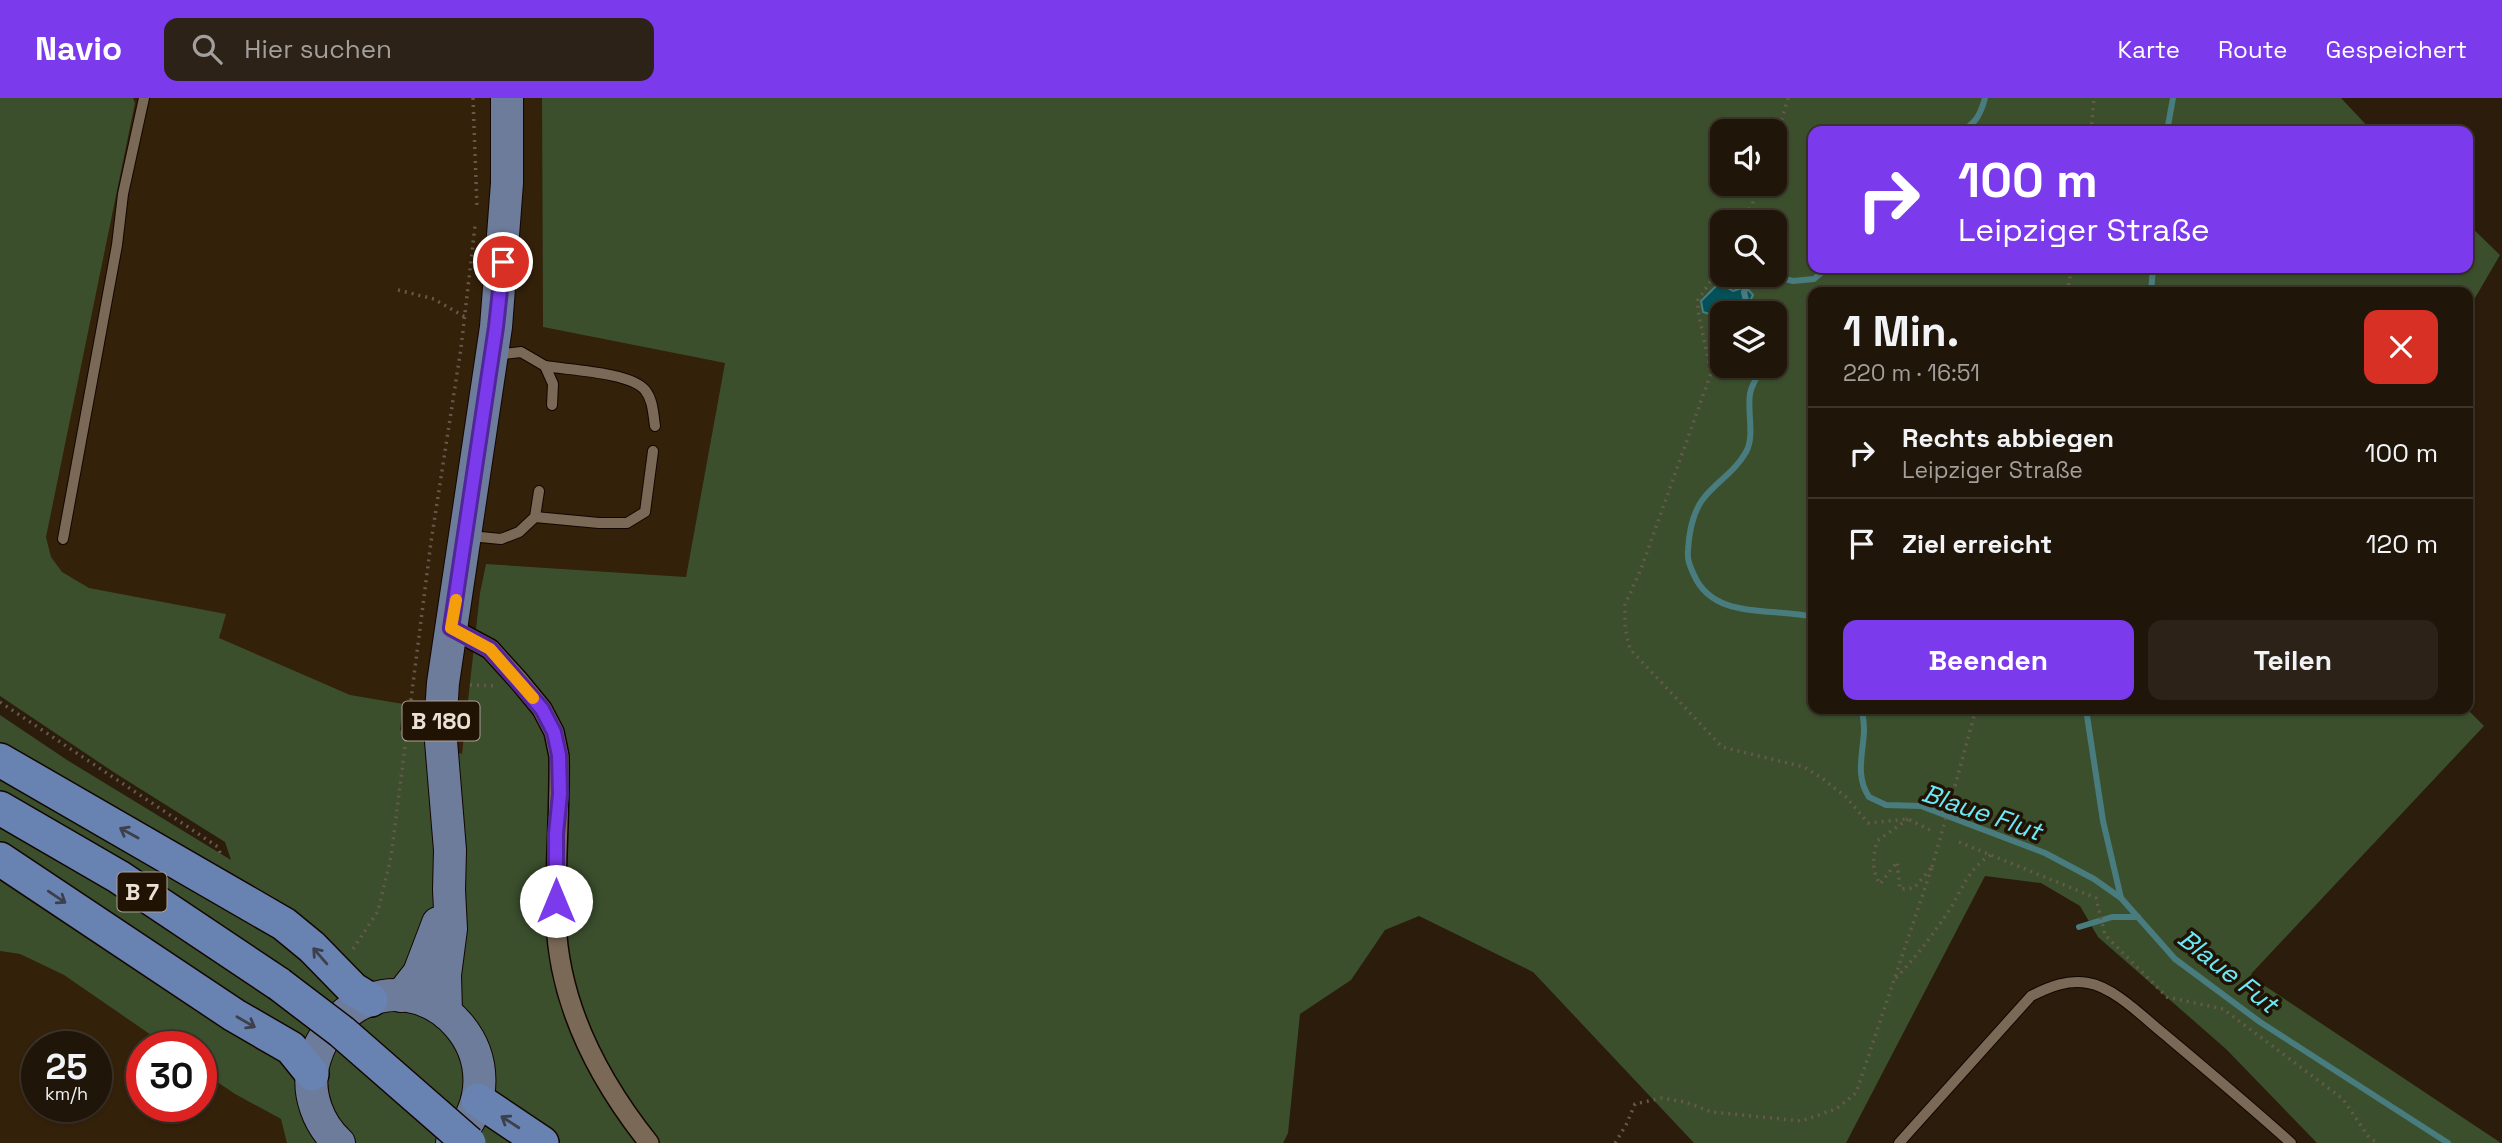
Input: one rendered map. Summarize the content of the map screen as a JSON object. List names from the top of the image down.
{
  "streets": {
    "highway": ["B 7"],
    "main road": ["B 180"]
  },
  "water": ["Blaue Flut", "Blaue Fut"],
  "page": {
    "header": "Navio",
    "search": "Hier suchen",
    "nav": ["Karte", "Route", "Gespeichert"],
    "turn": ["100 m", "Leipziger Straße"],
    "heading": ["1 Min.", "220 m · 16:51"],
    "list": [
      {
        "name": "Rechts abbiegen",
        "note": "Leipziger Straße",
        "value": "100 m"
      },
      {
        "name": "Ziel erreicht",
        "value": "120 m"
      }
    ],
    "buttons": ["Beenden", "Teilen"],
    "speed": "25 km/h",
    "limit": "30"
  }
}
